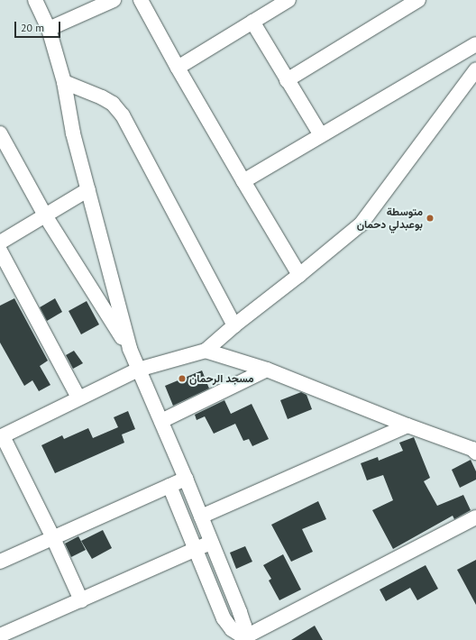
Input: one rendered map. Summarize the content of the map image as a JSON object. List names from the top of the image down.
{
  "places": ["متوسطة بوعبدلي دحمان", "مسجد الرحمان"],
  "scale_bar": "20 m"
}
